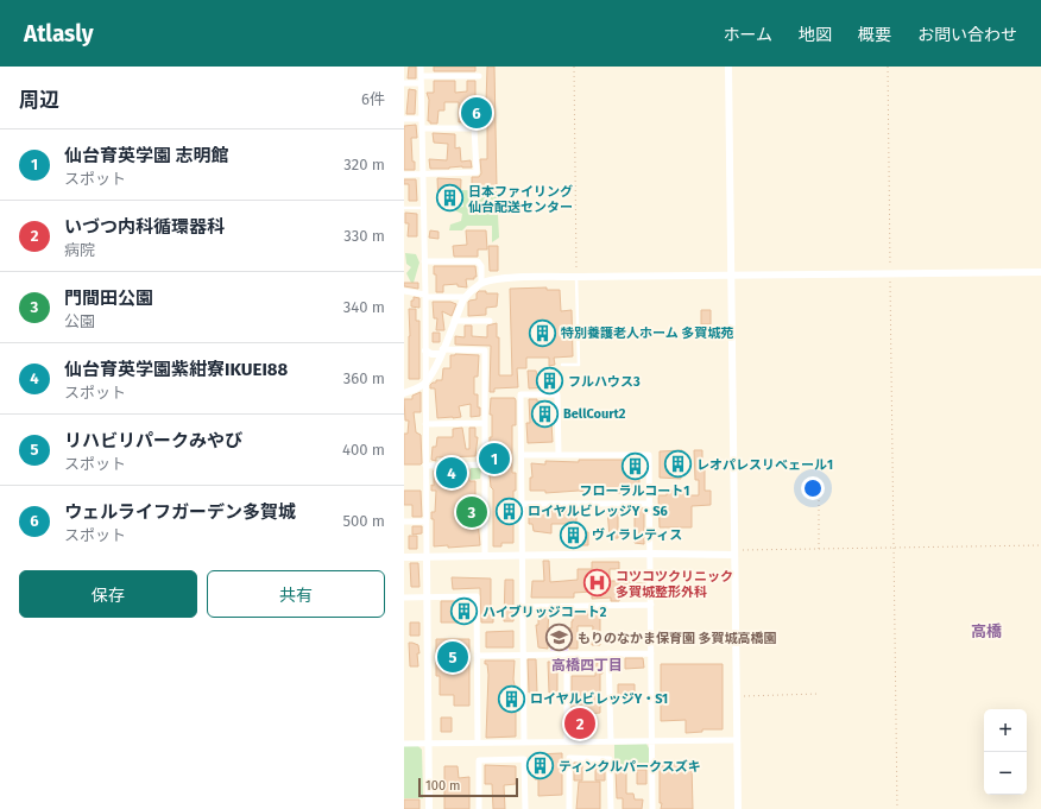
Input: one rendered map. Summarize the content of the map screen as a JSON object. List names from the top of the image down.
{
  "districts": ["高橋", "高橋四丁目"],
  "places": {
    "building": [
      "日本ファイリング 仙台配送センター",
      "特別養護老人ホーム 多賀城苑",
      "フルハウス3",
      "BellCourt2",
      "レオパレスリベェール1",
      "フローラルコート1",
      "ロイヤルビレッジY・S6",
      "ヴィラレティス",
      "ハイブリッジコート2",
      "ロイヤルビレッジY・S1",
      "ティンクルパークスズキ"
    ],
    "hospital": ["コツコツクリニック 多賀城整形外科"],
    "school or university": ["もりのなかま保育園 多賀城高橋園"]
  },
  "scale_bar": "100 m",
  "page": {
    "header": "Atlasly",
    "nav": [
      "ホーム",
      "地図",
      "概要",
      "お問い合わせ"
    ],
    "heading": ["周辺", "6件"],
    "pins": [
      "6",
      "1",
      "4",
      "3",
      "5",
      "2"
    ],
    "list": [
      {
        "mark": "1",
        "name": "仙台育英学園 志明館",
        "note": "スポット",
        "value": "320 m"
      },
      {
        "mark": "2",
        "name": "いづつ内科循環器科",
        "note": "病院",
        "value": "330 m"
      },
      {
        "mark": "3",
        "name": "門間田公園",
        "note": "公園",
        "value": "340 m"
      },
      {
        "mark": "4",
        "name": "仙台育英学園紫紺寮IKUEI88",
        "note": "スポット",
        "value": "360 m"
      },
      {
        "mark": "5",
        "name": "リハビリパークみやび",
        "note": "スポット",
        "value": "400 m"
      },
      {
        "mark": "6",
        "name": "ウェルライフガーデン多賀城",
        "note": "スポット",
        "value": "500 m"
      }
    ],
    "buttons": ["保存", "共有"],
    "map_buttons": ["+", "−"],
    "scale": "100 m"
  }
}
